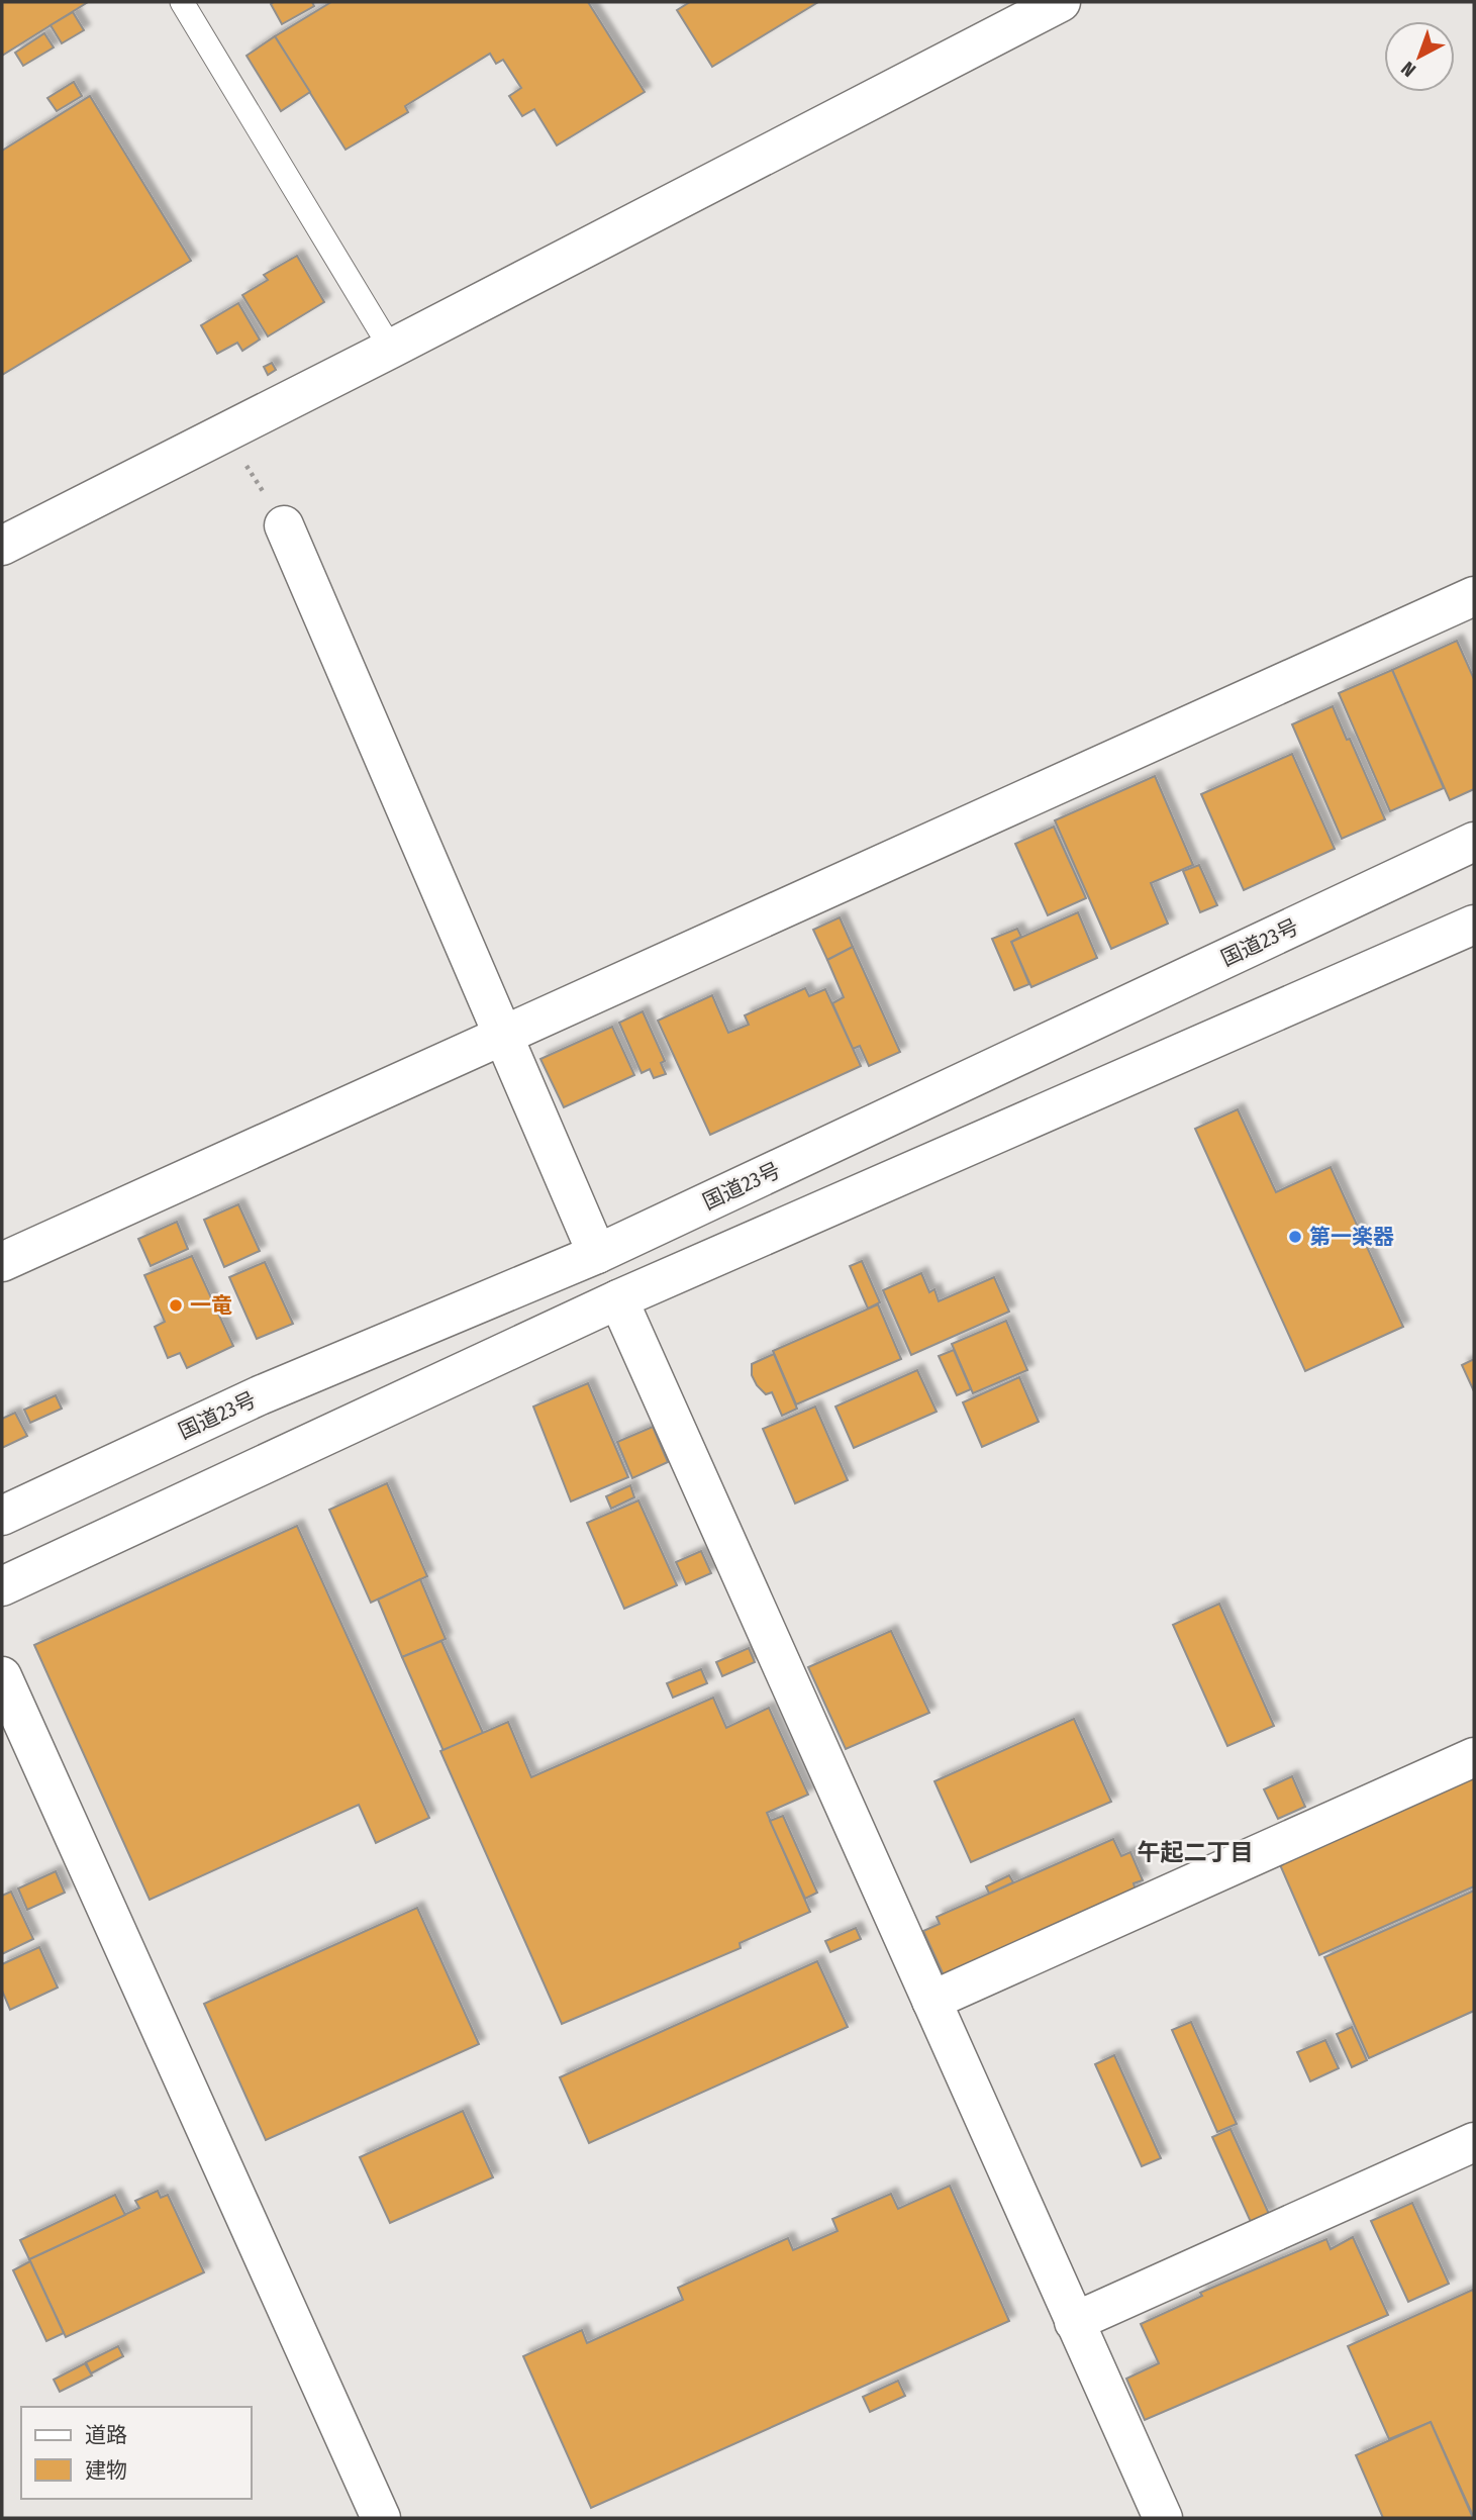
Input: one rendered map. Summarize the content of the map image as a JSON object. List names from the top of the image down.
{
  "streets": {
    "main road": ["国道23号"]
  },
  "districts": ["午起二丁目"],
  "places": ["第一楽器", "一竜"],
  "legend": ["道路", "建物"],
  "north": "bottom left"
}
